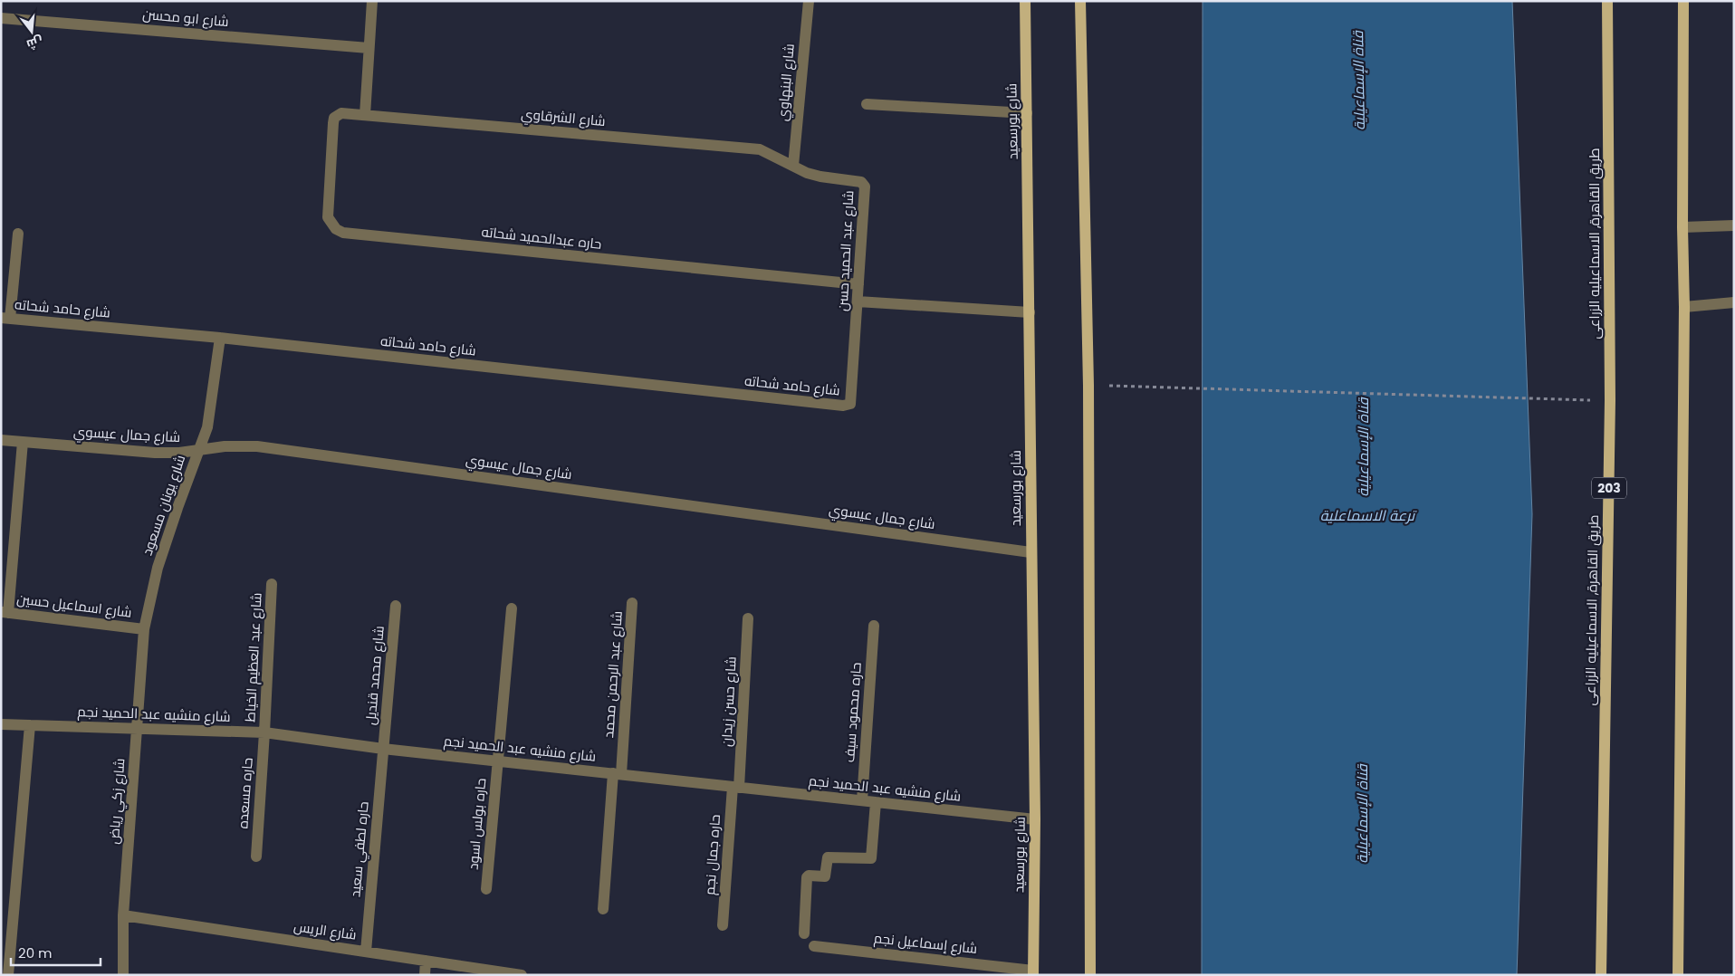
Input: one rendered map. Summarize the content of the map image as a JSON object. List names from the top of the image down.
{
  "streets": {
    "main road": ["شارع بورسعيد", "طريق القاهرة, الاسماعيليه الزراعى", "203"],
    "street": [
      "شارع ابو محسن",
      "شارع البنهاوي",
      "شارع الشرقاوي",
      "حاره عبدالحميد شحاته",
      "شارع عبد الحميد حسن",
      "شارع حامد شحاته",
      "شارع جمال عيسوي",
      "شارع يونان مسعود",
      "شارع اسماعيل حسين",
      "شارع عبد العظيم الخياط",
      "شارع عبد الرحمن محمد",
      "شارع محمد قنديل",
      "شارع حسن زيدان",
      "حاره محمود سيف",
      "شارع منشيه عبد الحميد نجم",
      "حاره مسعده",
      "شارع زكي رياض",
      "حاره بولس اسود",
      "حاره لطفي سعيد",
      "حاره جمال نجم",
      "شارع الريس",
      "شارع إسماعيل نجم"
    ]
  },
  "crossings": [
    ["شارع البنهاوي", "شارع عبد الحميد حسن"],
    ["شارع الشرقاوي", "حاره عبدالحميد شحاته"],
    ["شارع الشرقاوي", "شارع عبد الحميد حسن"],
    ["شارع بورسعيد", "شارع جمال عيسوي"],
    ["شارع بورسعيد", "شارع منشيه عبد الحميد نجم"],
    ["شارع بورسعيد", "شارع إسماعيل نجم"],
    ["حاره عبدالحميد شحاته", "شارع عبد الحميد حسن"],
    ["شارع عبد الحميد حسن", "شارع حامد شحاته"],
    ["شارع حامد شحاته", "شارع يونان مسعود"],
    ["شارع جمال عيسوي", "شارع يونان مسعود"],
    ["شارع يونان مسعود", "شارع اسماعيل حسين"],
    ["شارع يونان مسعود", "شارع زكي رياض"],
    ["شارع اسماعيل حسين", "شارع زكي رياض"],
    ["شارع عبد العظيم الخياط", "شارع منشيه عبد الحميد نجم"],
    ["شارع عبد العظيم الخياط", "حاره مسعده"],
    ["شارع عبد الرحمن محمد", "شارع منشيه عبد الحميد نجم"],
    ["شارع محمد قنديل", "شارع منشيه عبد الحميد نجم"],
    ["شارع محمد قنديل", "حاره لطفي سعيد"],
    ["شارع حسن زيدان", "شارع منشيه عبد الحميد نجم"],
    ["شارع حسن زيدان", "حاره جمال نجم"],
    ["حاره محمود سيف", "شارع منشيه عبد الحميد نجم"],
    ["شارع منشيه عبد الحميد نجم", "حاره مسعده"],
    ["شارع منشيه عبد الحميد نجم", "شارع زكي رياض"],
    ["شارع منشيه عبد الحميد نجم", "حاره بولس اسود"],
    ["شارع منشيه عبد الحميد نجم", "حاره لطفي سعيد"],
    ["شارع منشيه عبد الحميد نجم", "حاره جمال نجم"],
    ["شارع زكي رياض", "شارع الريس"],
    ["حاره لطفي سعيد", "شارع الريس"]
  ],
  "water": ["قناة الإسماعيلية", "ترعة الاسماعلية"],
  "scale_bar": "20 m",
  "north": "bottom"
}
